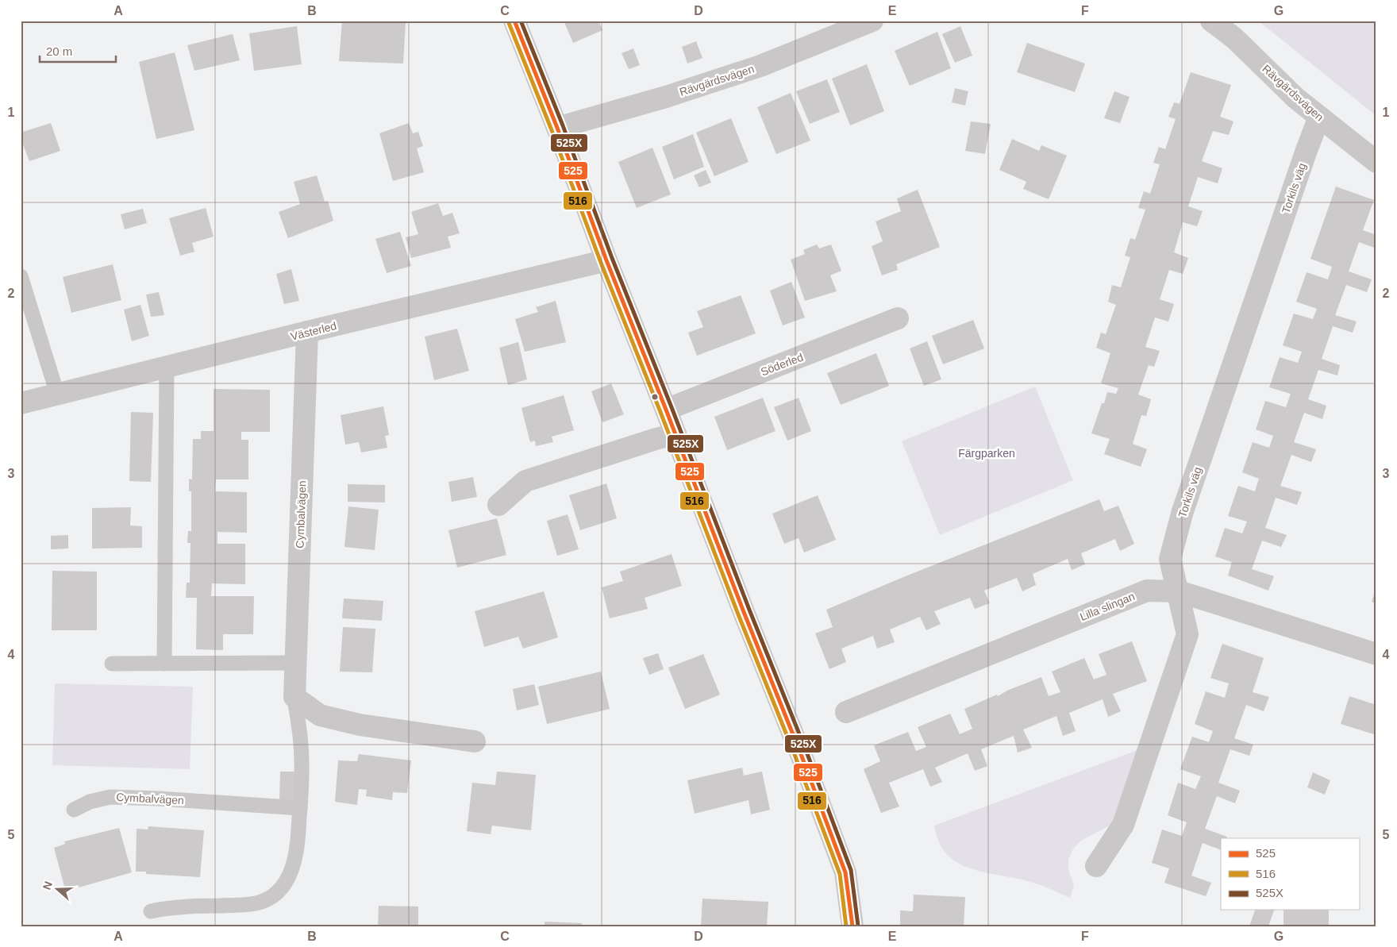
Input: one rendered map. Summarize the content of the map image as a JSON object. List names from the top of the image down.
{
  "streets": {
    "street": [
      "Rävgärdsvägen",
      "Torkils väg",
      "Västerled",
      "Söderled",
      "Cymbalvägen",
      "Lilla slingan"
    ]
  },
  "crossings": [
    ["Rävgärdsvägen", "Torkils väg"],
    ["Torkils väg", "Lilla slingan"],
    ["Västerled", "Cymbalvägen"]
  ],
  "parks": ["Färgparken"],
  "lines": ["transit line 525", "transit line 525X", "transit line 516"],
  "legend": ["525", "516", "525X"],
  "scale_bar": "20 m",
  "north": "left",
  "grid": {
    "columns": [
      "A",
      "B",
      "C",
      "D",
      "E",
      "F",
      "G"
    ],
    "rows": [
      "1",
      "2",
      "3",
      "4",
      "5"
    ]
  }
}
